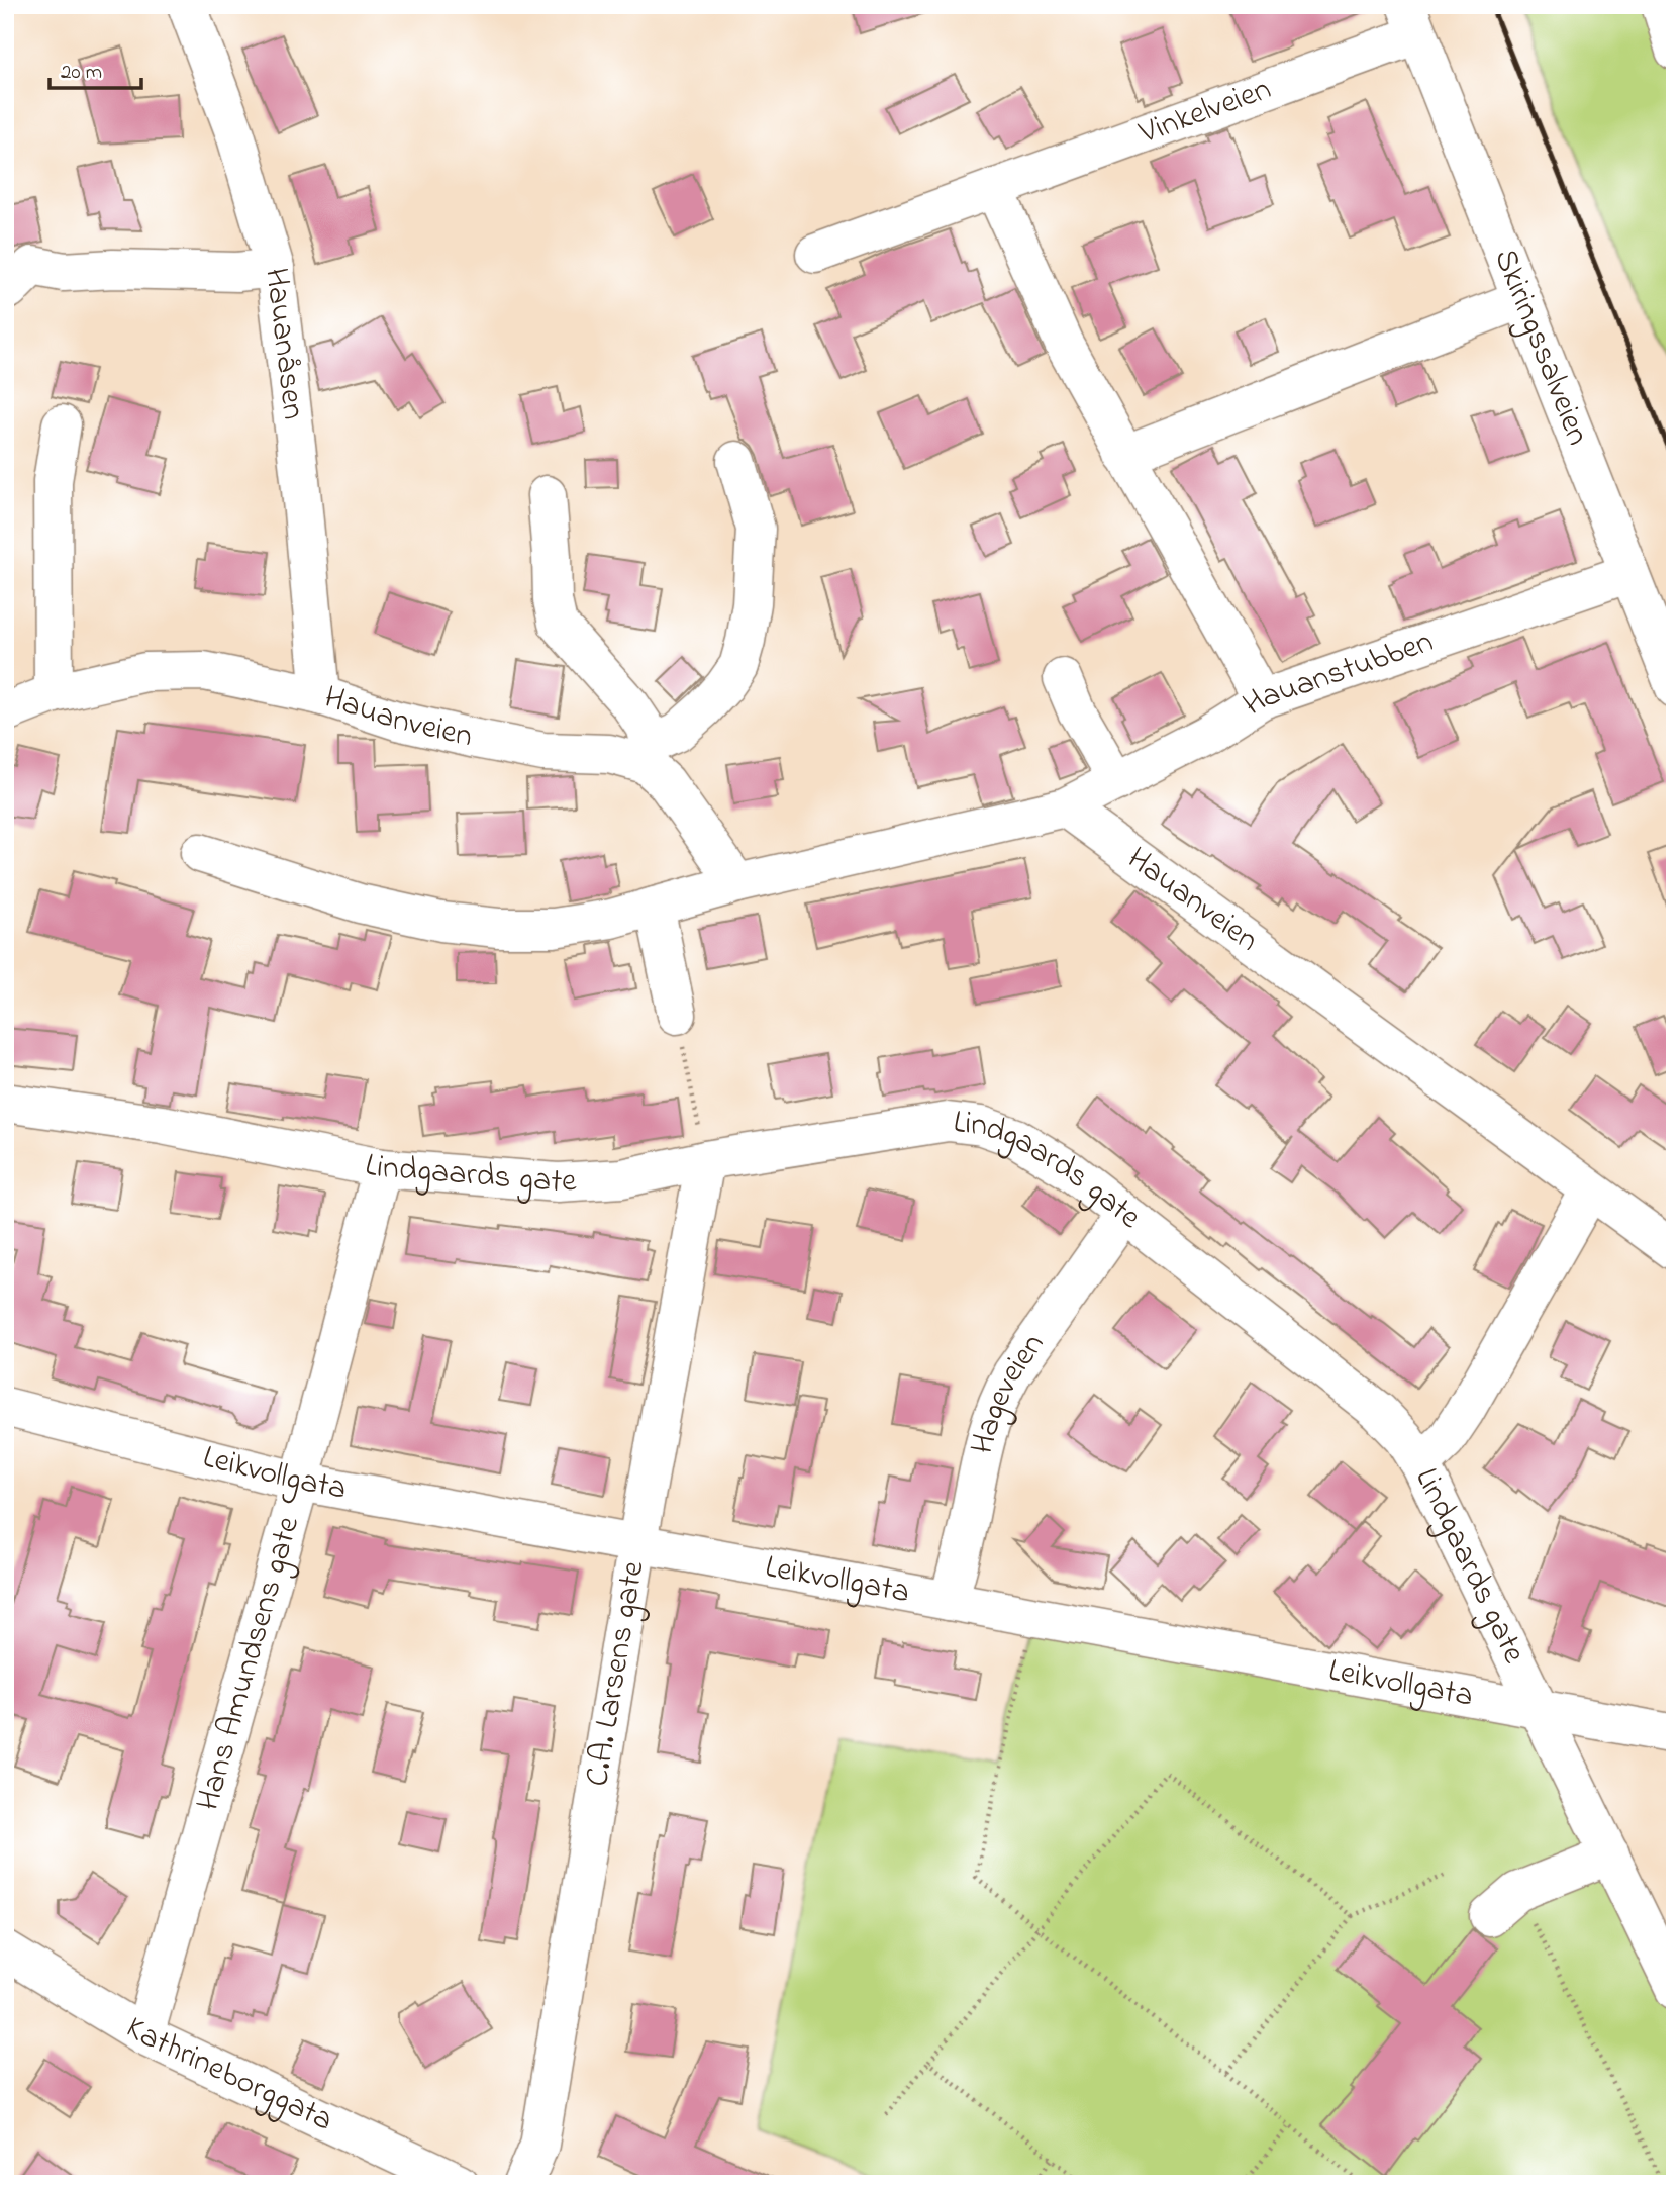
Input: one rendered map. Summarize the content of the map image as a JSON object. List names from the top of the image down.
{
  "streets": {
    "street": [
      "Vinkelveien",
      "Hauanåsen",
      "Skiringssalveien",
      "Hauanstubben",
      "Hauanveien",
      "Lindgaards gate",
      "Hageveien",
      "Leikvollgata",
      "Hans Amundsens gate",
      "C.A. Larsens gate",
      "Kathrineborggata"
    ]
  },
  "crossings": [
    ["Vinkelveien", "Skiringssalveien"],
    ["Hauanåsen", "Hauanveien"],
    ["Skiringssalveien", "Hauanstubben"],
    ["Hauanstubben", "Hauanveien"],
    ["Lindgaards gate", "Hageveien"],
    ["Lindgaards gate", "Leikvollgata"],
    ["Lindgaards gate", "Hans Amundsens gate"],
    ["Lindgaards gate", "C.A. Larsens gate"],
    ["Hageveien", "Leikvollgata"],
    ["Leikvollgata", "Hans Amundsens gate"],
    ["Leikvollgata", "C.A. Larsens gate"],
    ["Hans Amundsens gate", "Kathrineborggata"]
  ],
  "scale_bar": "20 m"
}
